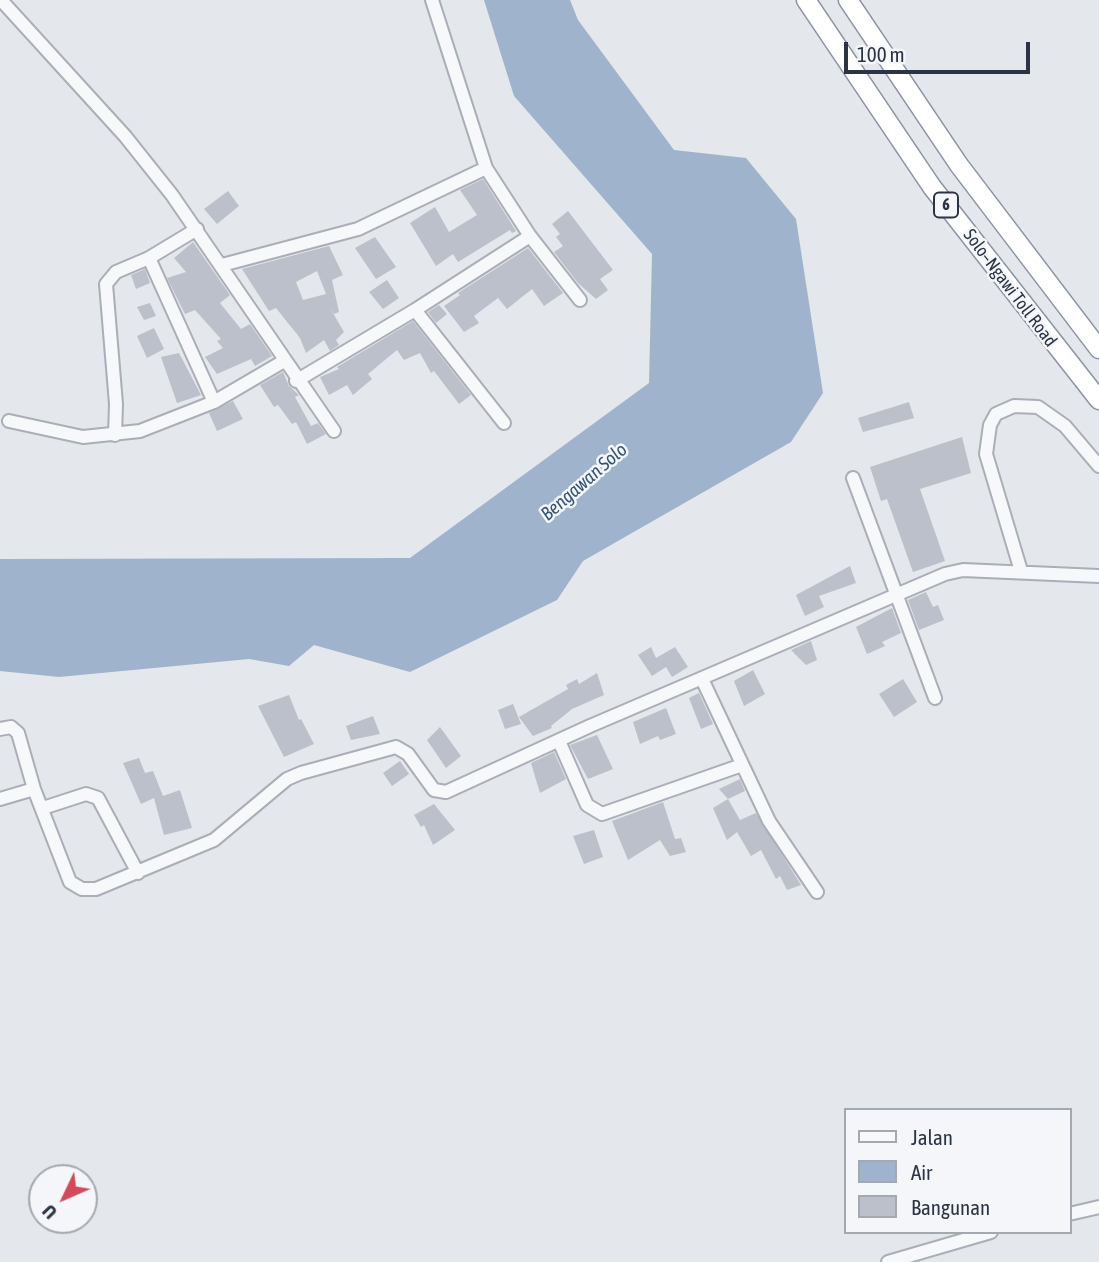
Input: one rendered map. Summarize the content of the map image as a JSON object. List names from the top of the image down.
{
  "streets": {
    "highway": ["6", "Solo–Ngawi Toll Road"]
  },
  "water": ["Bengawan Solo"],
  "legend": ["Jalan", "Air", "Bangunan"],
  "scale_bar": "100 m",
  "north": "bottom left"
}
